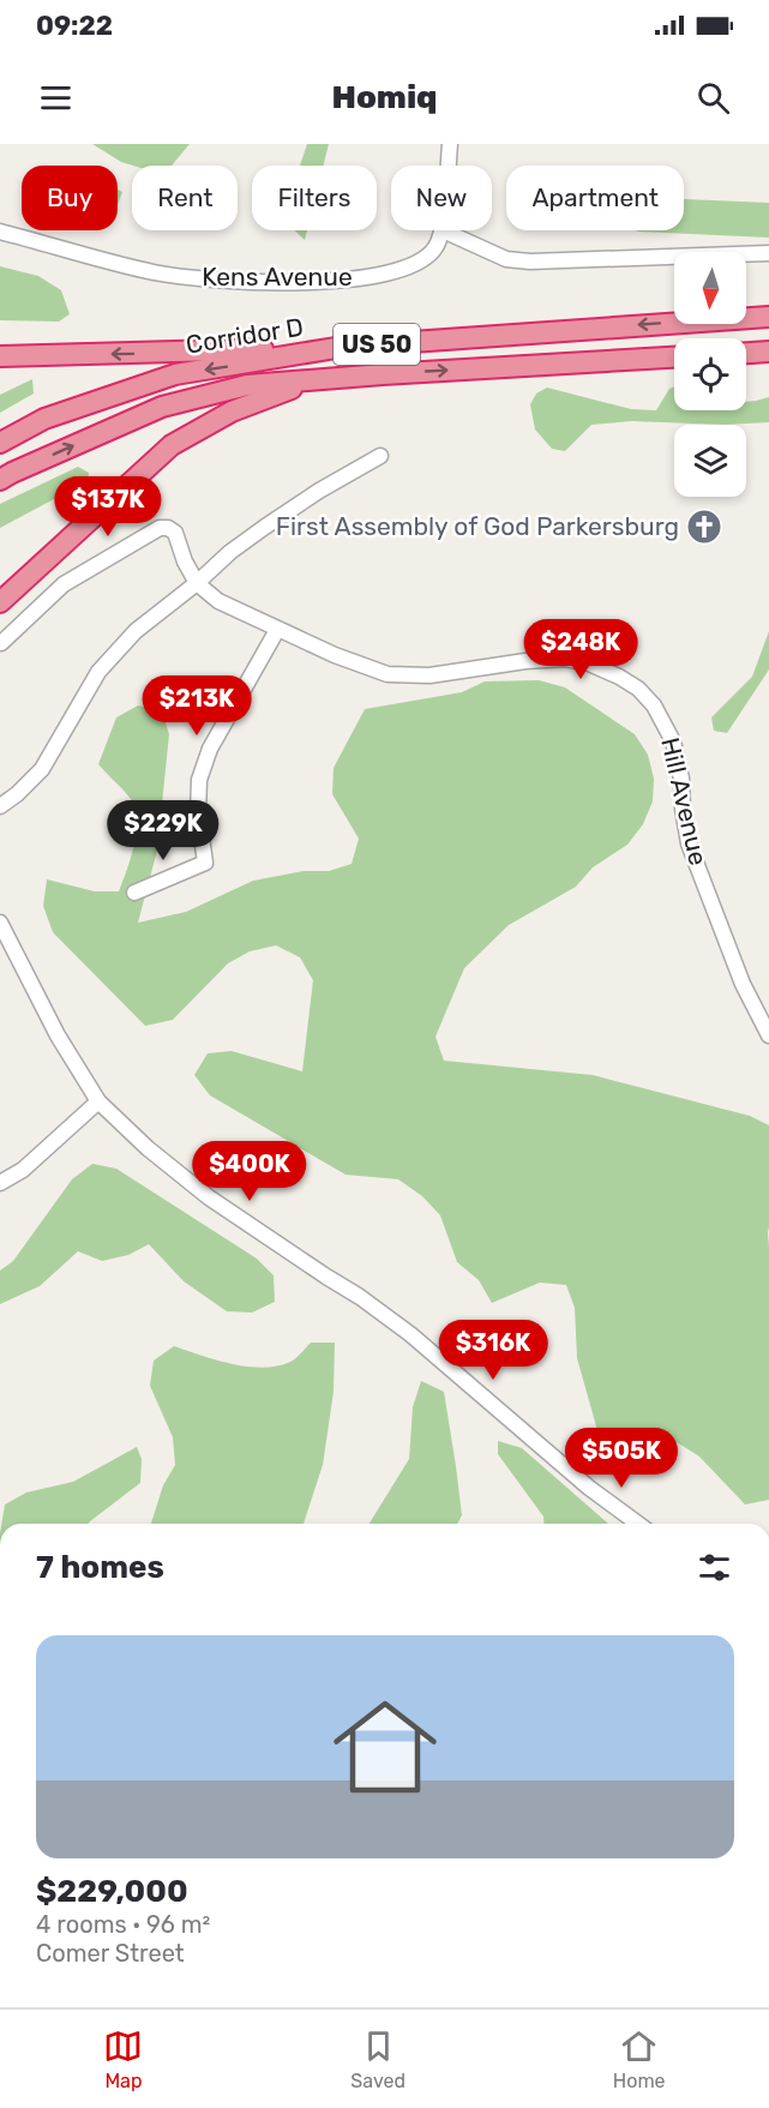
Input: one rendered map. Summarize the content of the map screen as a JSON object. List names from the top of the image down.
{
  "streets": {
    "highway": ["Corridor D", "US 50"],
    "street": ["Kens Avenue", "Hill Avenue"]
  },
  "places": {
    "church": ["First Assembly of God Parkersburg"]
  },
  "north": "bottom",
  "page": {
    "status": "09:22",
    "header": "Homiq",
    "chip": [
      "Buy",
      "Rent",
      "Filters",
      "New",
      "Apartment"
    ],
    "price": [
      "$137K",
      "$248K",
      "$213K",
      "$229K",
      "$400K",
      "$316K",
      "$505K"
    ],
    "heading": "7 homes",
    "list": [
      {
        "name": "$229,000",
        "note": "4 rooms · 96 m² · Comer Street"
      }
    ],
    "tabs": ["Map", "Saved", "Home"]
  }
}
